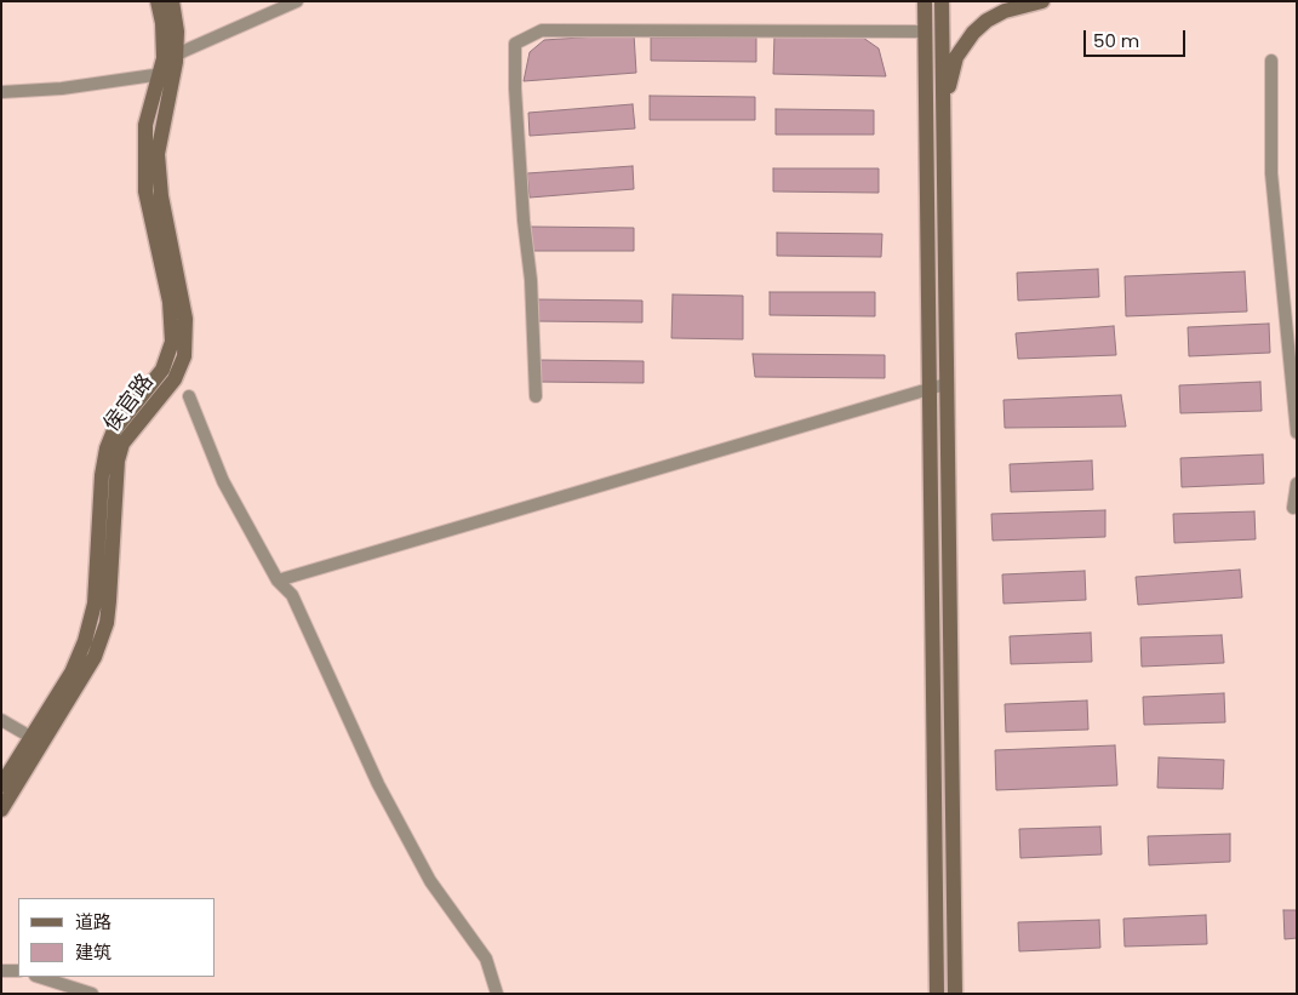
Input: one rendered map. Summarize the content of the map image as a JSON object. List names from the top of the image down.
{
  "streets": {
    "street": ["侯官路"]
  },
  "legend": ["道路", "建筑"],
  "scale_bar": "50 m"
}
